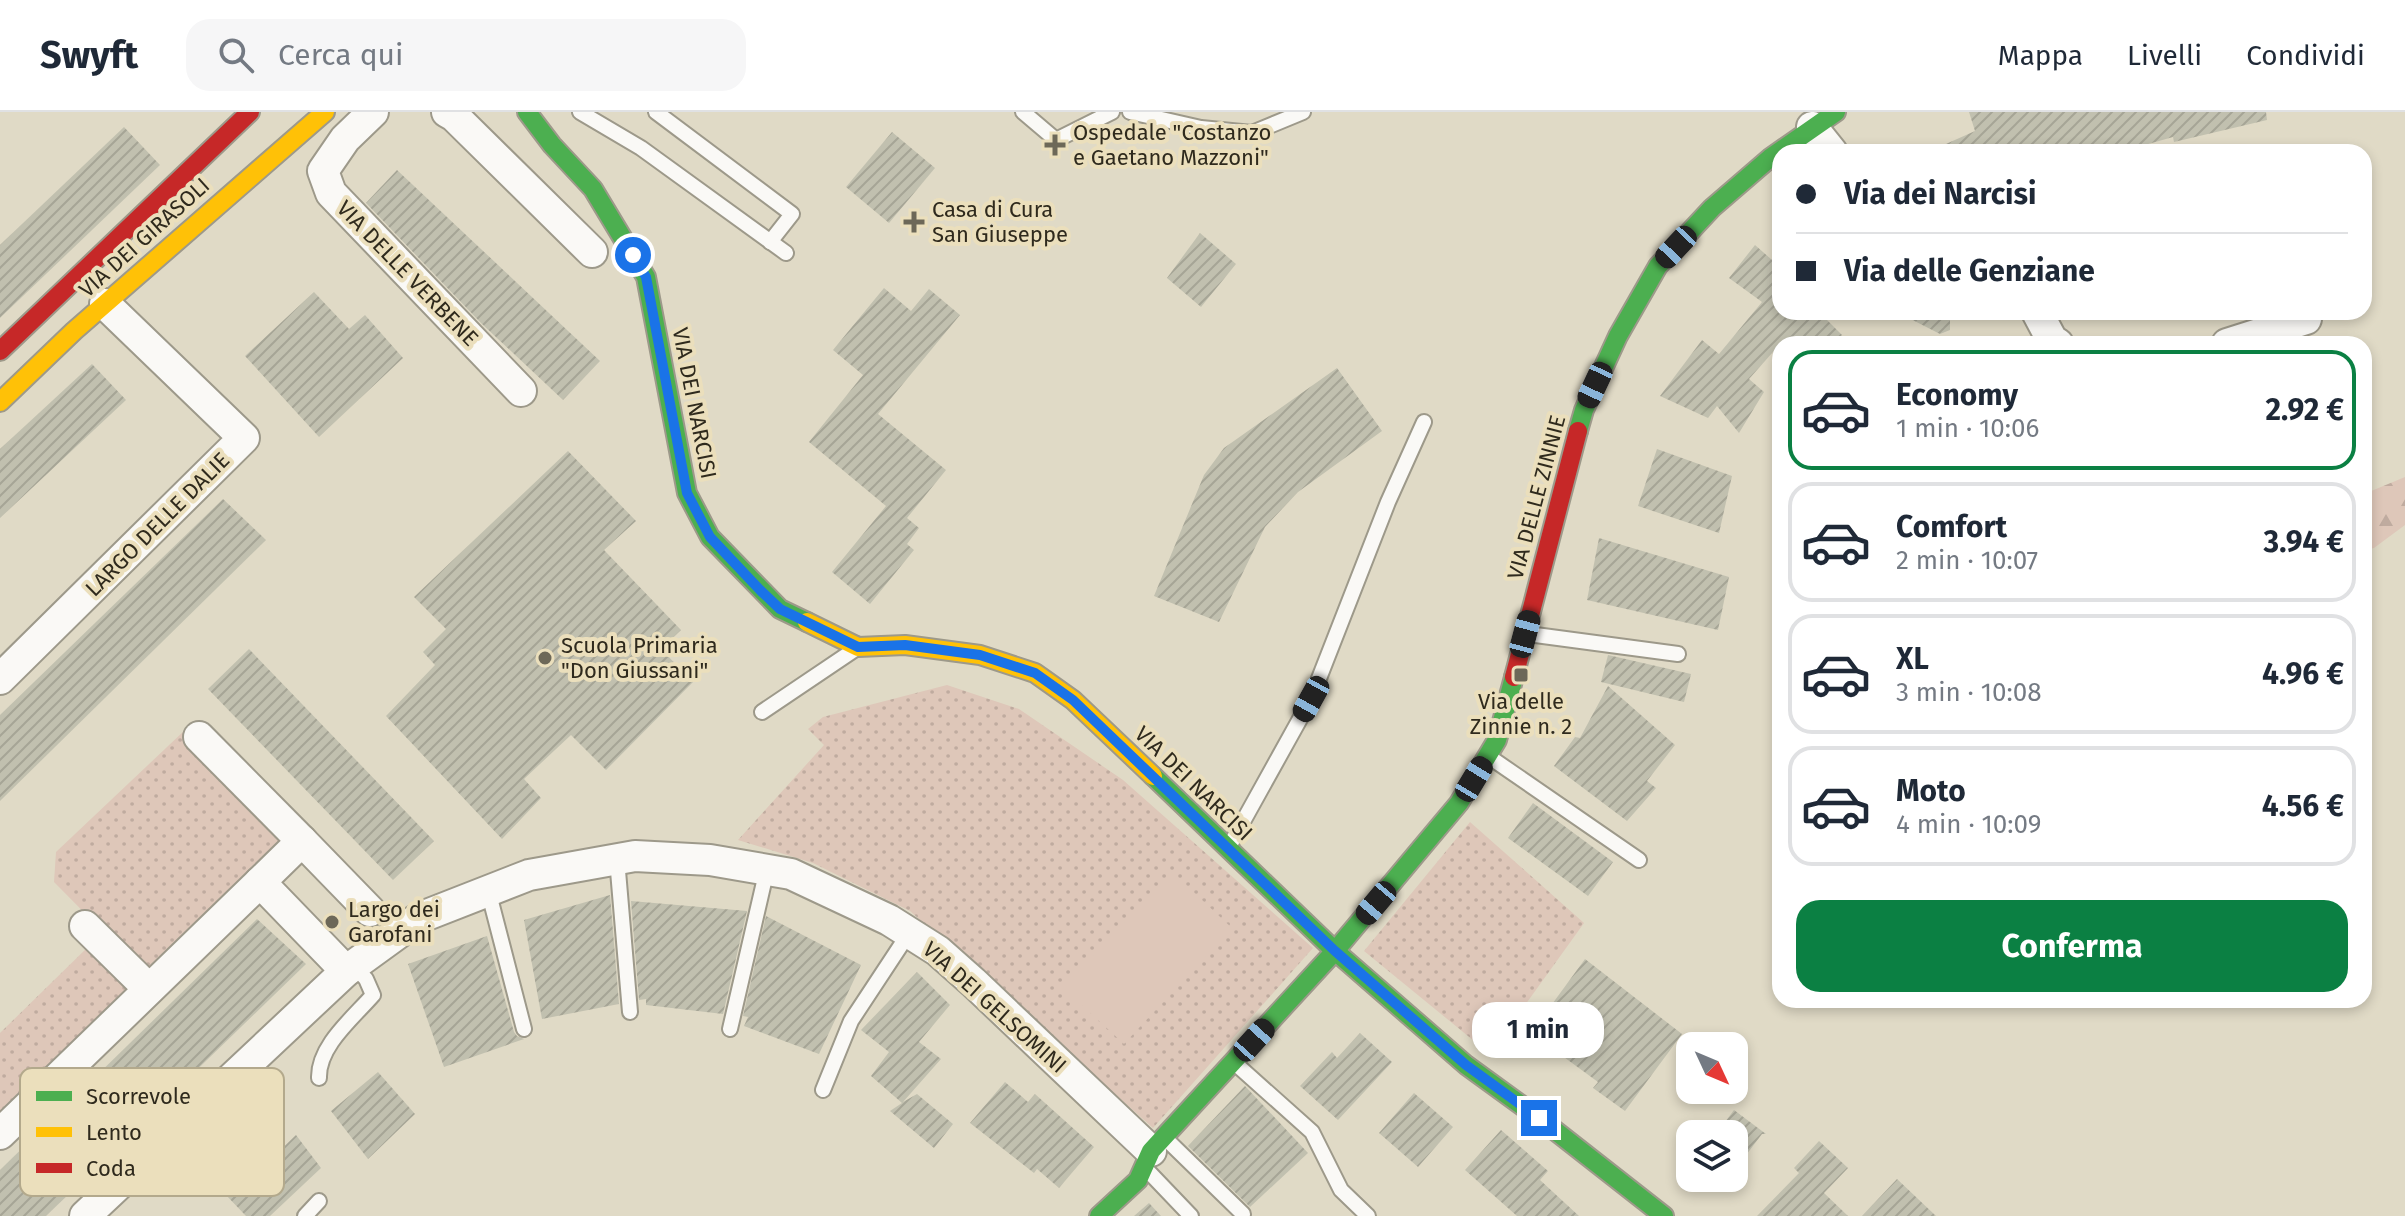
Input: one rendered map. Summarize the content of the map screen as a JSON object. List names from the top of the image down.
{
  "streets": {
    "street": [
      "VIA DEI GIRASOLI",
      "VIA DELLE VERBENE",
      "VIA DEI NARCISI",
      "VIA DELLE ZINNIE",
      "LARGO DELLE DALIE",
      "VIA DEI GELSOMINI"
    ]
  },
  "crossings": [
    ["VIA DEI GIRASOLI", "LARGO DELLE DALIE"],
    ["VIA DEI NARCISI", "VIA DELLE ZINNIE"],
    ["VIA DELLE ZINNIE", "VIA DEI GELSOMINI"]
  ],
  "places": {
    "health": ["Ospedale \"Costanzo e Gaetano Mazzoni\"", "Casa di Cura San Giuseppe"],
    "other": ["Scuola Primaria \"Don Giussani\"", "Largo dei Garofani"],
    "transit": ["Via delle Zinnie n. 2"]
  },
  "legend": ["Scorrevole", "Lento", "Coda"],
  "north": "bottom right",
  "page": {
    "header": "Swyft",
    "search": "Cerca qui",
    "nav": ["Mappa", "Livelli", "Condividi"],
    "banner": ["Via dei Narcisi", "Via delle Genziane"],
    "list": [
      {
        "name": "Economy",
        "note": "1 min · 10:06",
        "value": "2.92 €"
      },
      {
        "name": "Comfort",
        "note": "2 min · 10:07",
        "value": "3.94 €"
      },
      {
        "name": "XL",
        "note": "3 min · 10:08",
        "value": "4.96 €"
      },
      {
        "name": "Moto",
        "note": "4 min · 10:09",
        "value": "4.56 €"
      }
    ],
    "buttons": "Conferma",
    "bubble": "1 min"
  }
}
